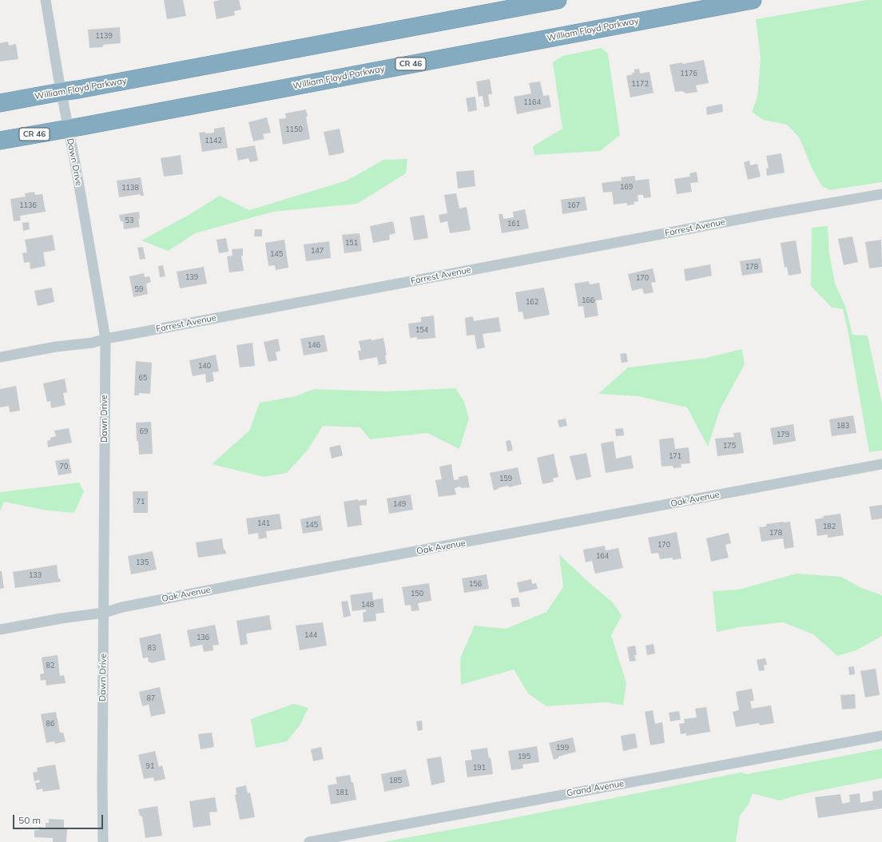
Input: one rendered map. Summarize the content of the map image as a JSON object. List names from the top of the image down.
{
  "streets": {
    "highway": ["William Floyd Parkway", "CR 46"],
    "street": [
      "Dawn Drive",
      "Forrest Avenue",
      "Oak Avenue",
      "Grand Avenue"
    ]
  },
  "crossings": [
    ["William Floyd Parkway", "Dawn Drive"],
    ["Dawn Drive", "Forrest Avenue"],
    ["Dawn Drive", "Oak Avenue"]
  ],
  "house_numbers": [
    "1139",
    "1176",
    "1172",
    "1164",
    "1150",
    "1142",
    "169",
    "1138",
    "1136",
    "167",
    "53",
    "161",
    "151",
    "147",
    "145",
    "178",
    "139",
    "170",
    "59",
    "166",
    "162",
    "154",
    "146",
    "140",
    "65",
    "183",
    "69",
    "179",
    "175",
    "171",
    "70",
    "159",
    "71",
    "149",
    "141",
    "145",
    "182",
    "178",
    "170",
    "164",
    "135",
    "133",
    "156",
    "150",
    "148",
    "144",
    "136",
    "83",
    "82",
    "87",
    "86",
    "199",
    "195",
    "91",
    "191",
    "185",
    "181"
  ],
  "scale_bar": "50 m"
}
